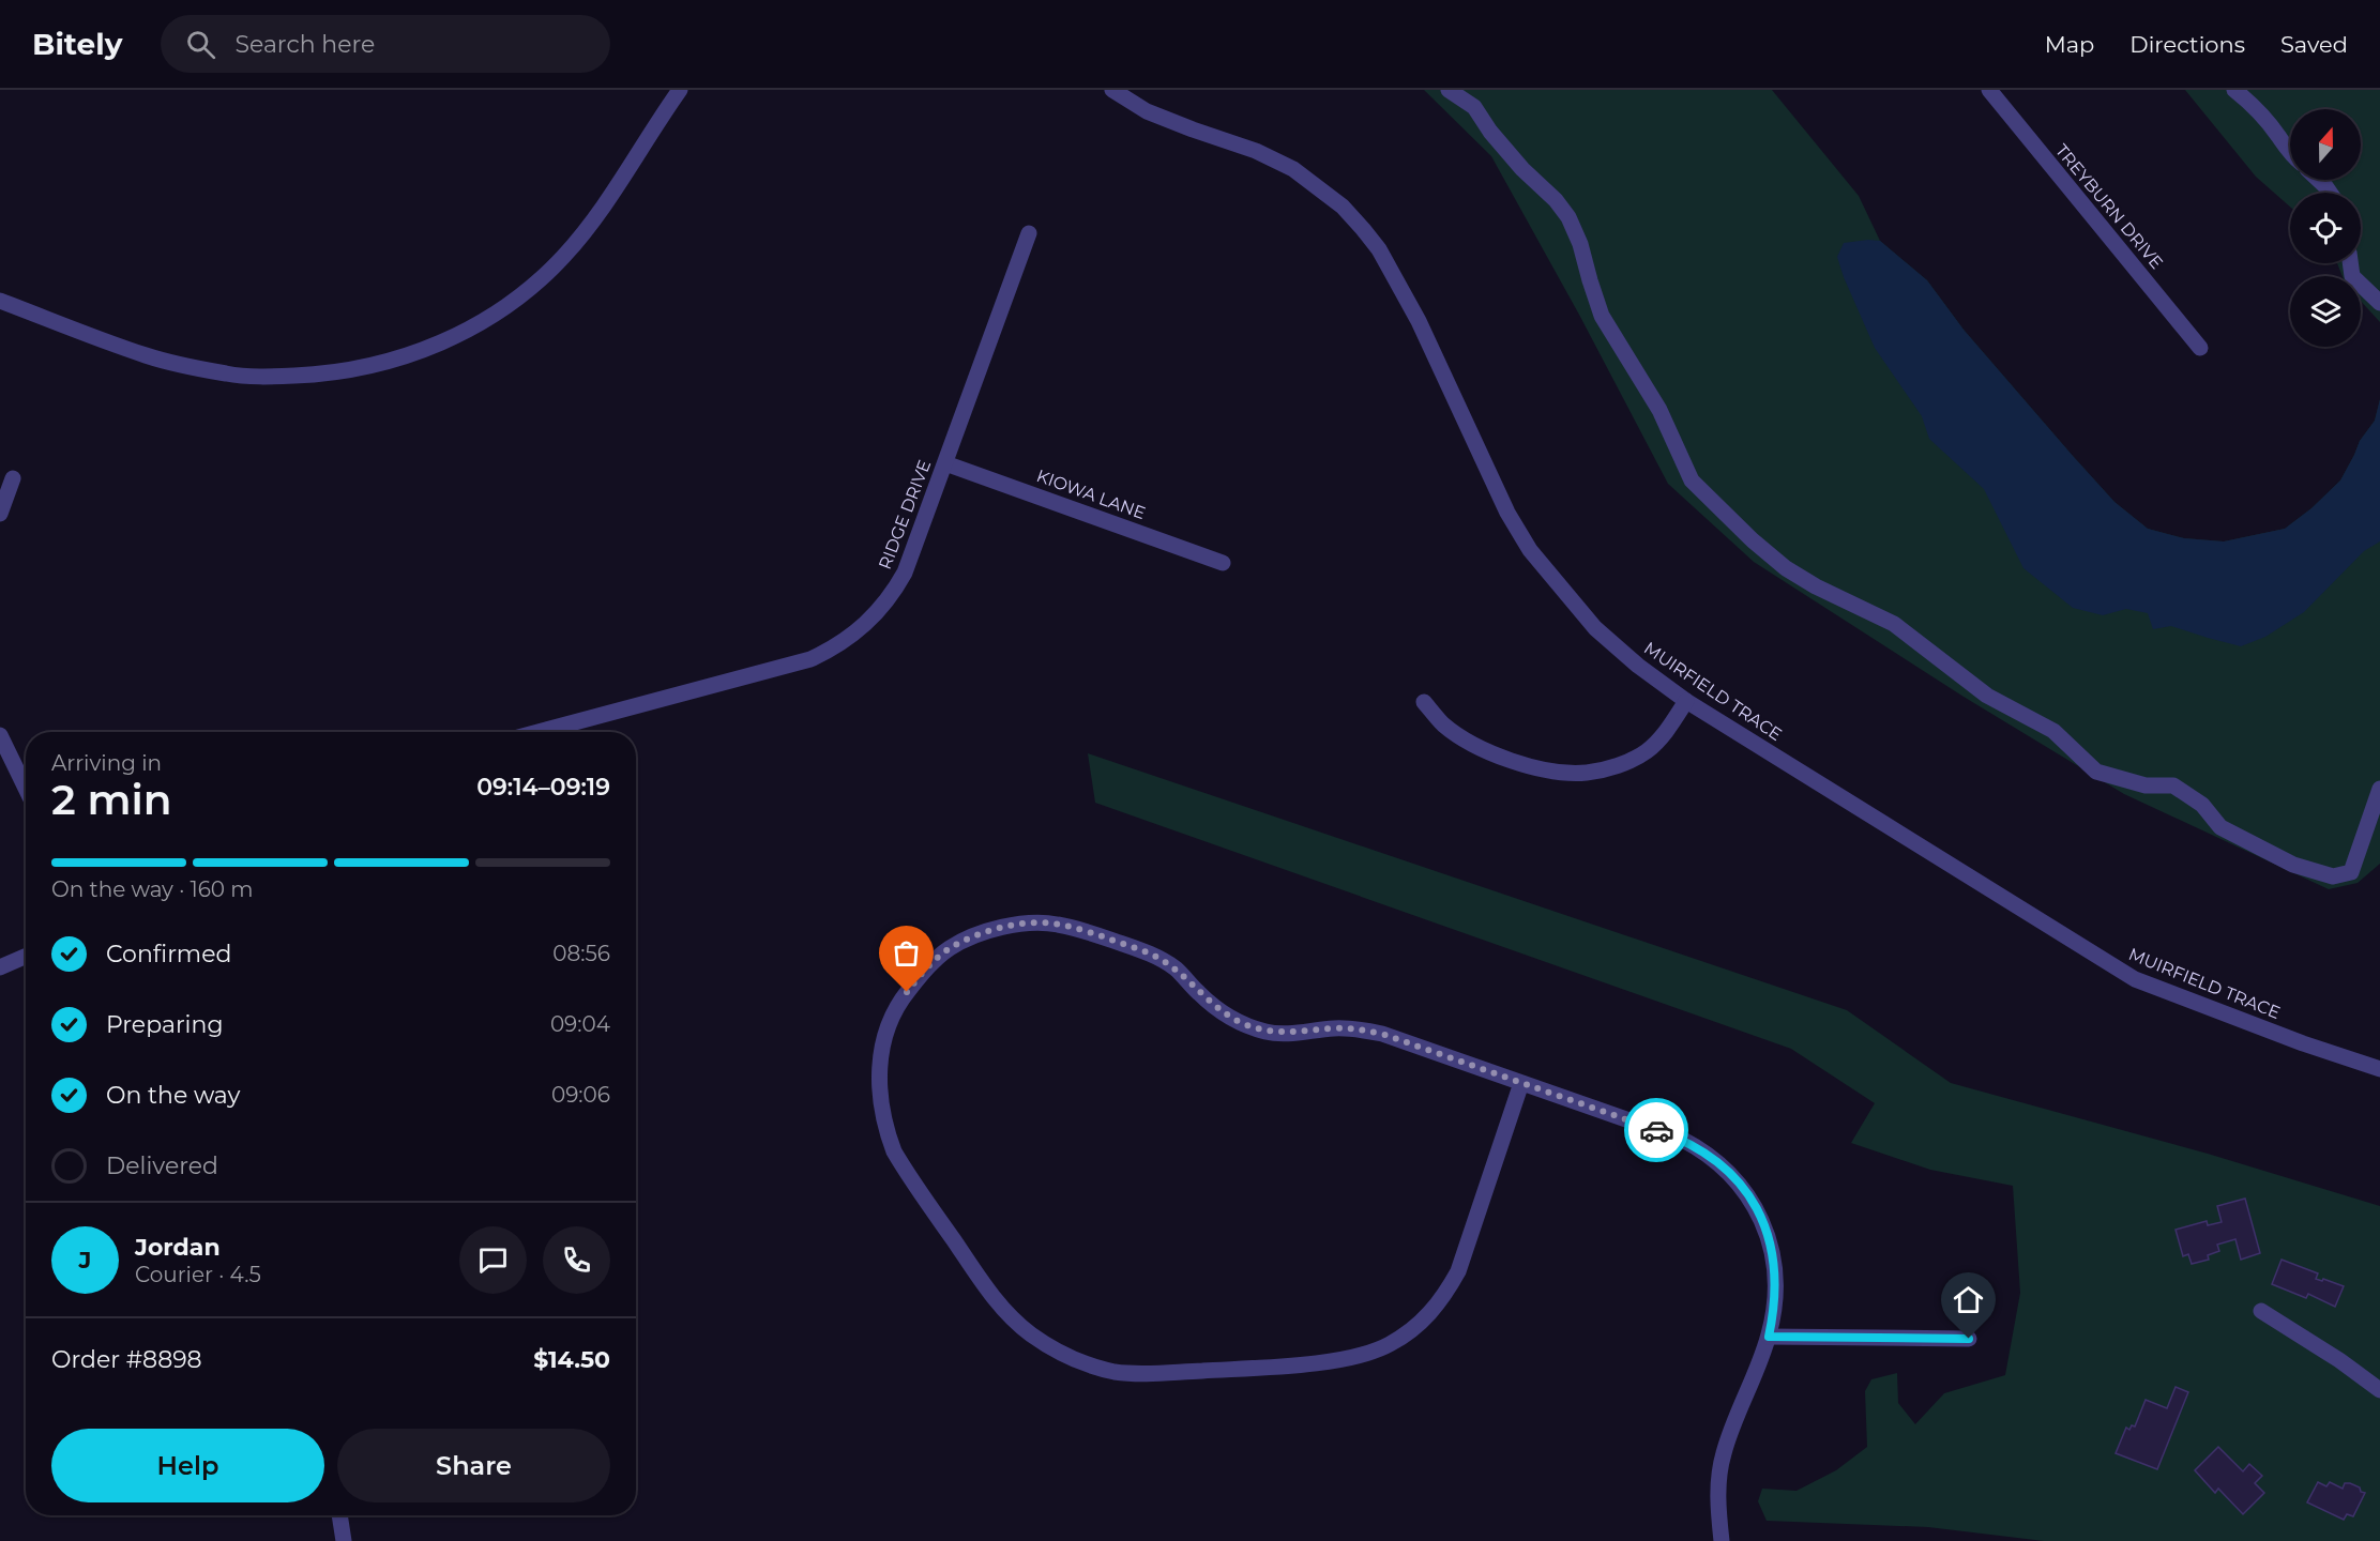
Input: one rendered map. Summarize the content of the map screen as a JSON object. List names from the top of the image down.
{
  "streets": {
    "street": [
      "TREYBURN DRIVE",
      "KIOWA LANE",
      "RIDGE DRIVE",
      "MUIRFIELD TRACE"
    ]
  },
  "crossings": [
    ["KIOWA LANE", "RIDGE DRIVE"]
  ],
  "north": "top",
  "page": {
    "header": "Bitely",
    "search": "Search here",
    "nav": ["Map", "Directions", "Saved"],
    "heading": ["2 min", "Arriving in", "09:14–09:19"],
    "panel": [
      "Jordan",
      "Courier · 4.5",
      "Order #8898",
      "$14.50"
    ],
    "bar": "On the way · 160 m",
    "list": [
      ["Confirmed", "08:56"],
      ["Preparing", "09:04"],
      ["On the way", "09:06"],
      "Delivered"
    ],
    "round": "J",
    "buttons": ["Help", "Share"]
  }
}
